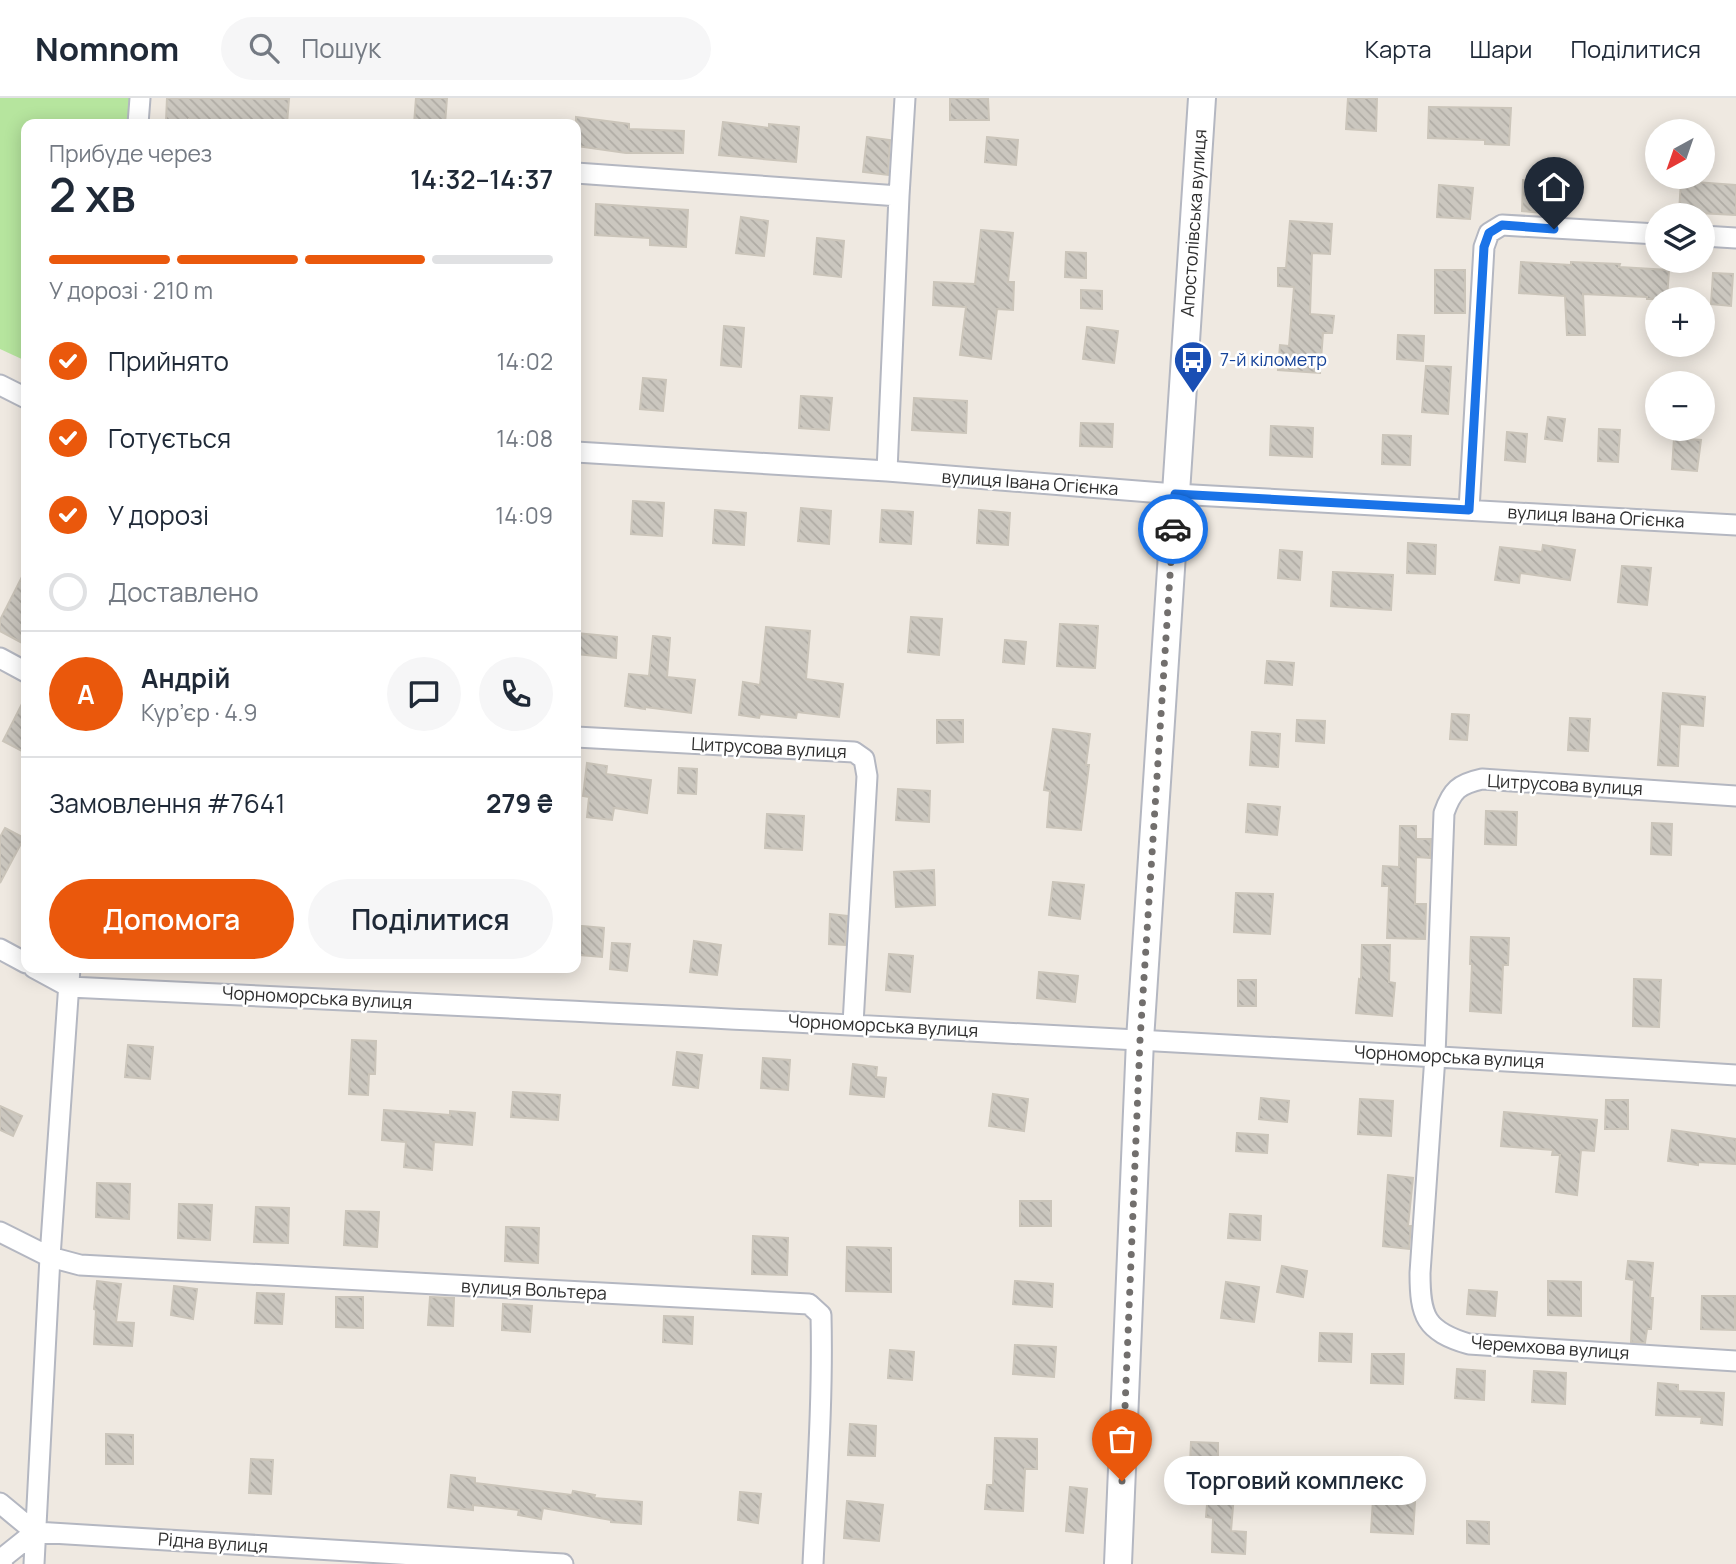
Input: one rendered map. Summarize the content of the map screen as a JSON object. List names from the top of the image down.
{
  "streets": {
    "street": [
      "Апостолівська вулиця",
      "вулиця Івана Огієнка",
      "Цитрусова вулиця",
      "Чорноморська вулиця",
      "вулиця Вольтера",
      "Черемхова вулиця",
      "Рідна вулиця"
    ]
  },
  "crossings": [
    ["Апостолівська вулиця", "вулиця Івана Огієнка"],
    ["Апостолівська вулиця", "Чорноморська вулиця"],
    ["Цитрусова вулиця", "Чорноморська вулиця"],
    ["Цитрусова вулиця", "Черемхова вулиця"],
    ["Чорноморська вулиця", "Черемхова вулиця"]
  ],
  "places": {
    "bus stop": ["7-й кілометр"],
    "other": ["Торговий комплекс"]
  },
  "north": "bottom left",
  "page": {
    "header": "Nomnom",
    "search": "Пошук",
    "nav": ["Карта", "Шари", "Поділитися"],
    "map_buttons": ["+", "−"],
    "heading": ["2 хв", "Прибуде через", "14:32–14:37"],
    "panel": [
      "Андрій",
      "Кур’єр · 4.9",
      "Замовлення #7641",
      "279 ₴"
    ],
    "bar": "У дорозі · 210 m",
    "list": [
      ["Прийнято", "14:02"],
      ["Готується", "14:08"],
      ["У дорозі", "14:09"],
      "Доставлено"
    ],
    "round": "А",
    "buttons": ["Допомога", "Поділитися"],
    "bubble": "Торговий комплекс"
  }
}
